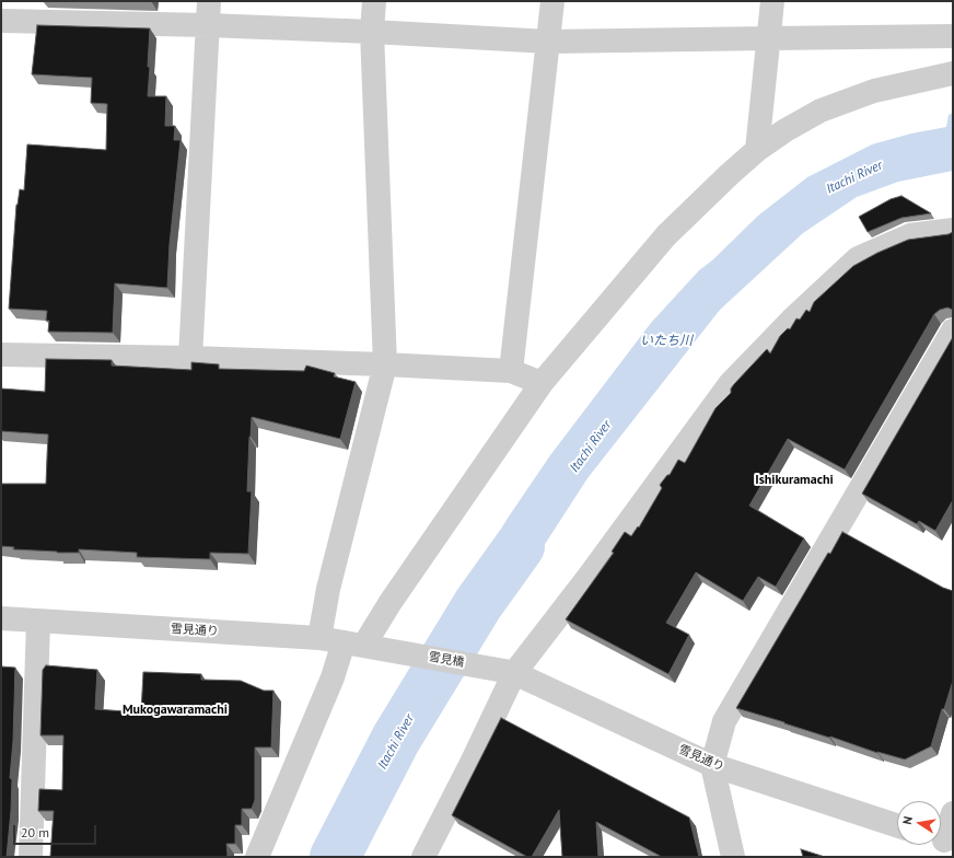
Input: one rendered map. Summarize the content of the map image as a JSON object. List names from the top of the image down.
{
  "streets": {
    "street": ["雪見通り", "雪見橋"]
  },
  "crossings": [
    ["雪見通り", "雪見橋"]
  ],
  "districts": ["Ishikuramachi", "Mukogawaramachi"],
  "water": ["Itachi River", "いたち川"],
  "scale_bar": "20 m",
  "north": "left"
}
